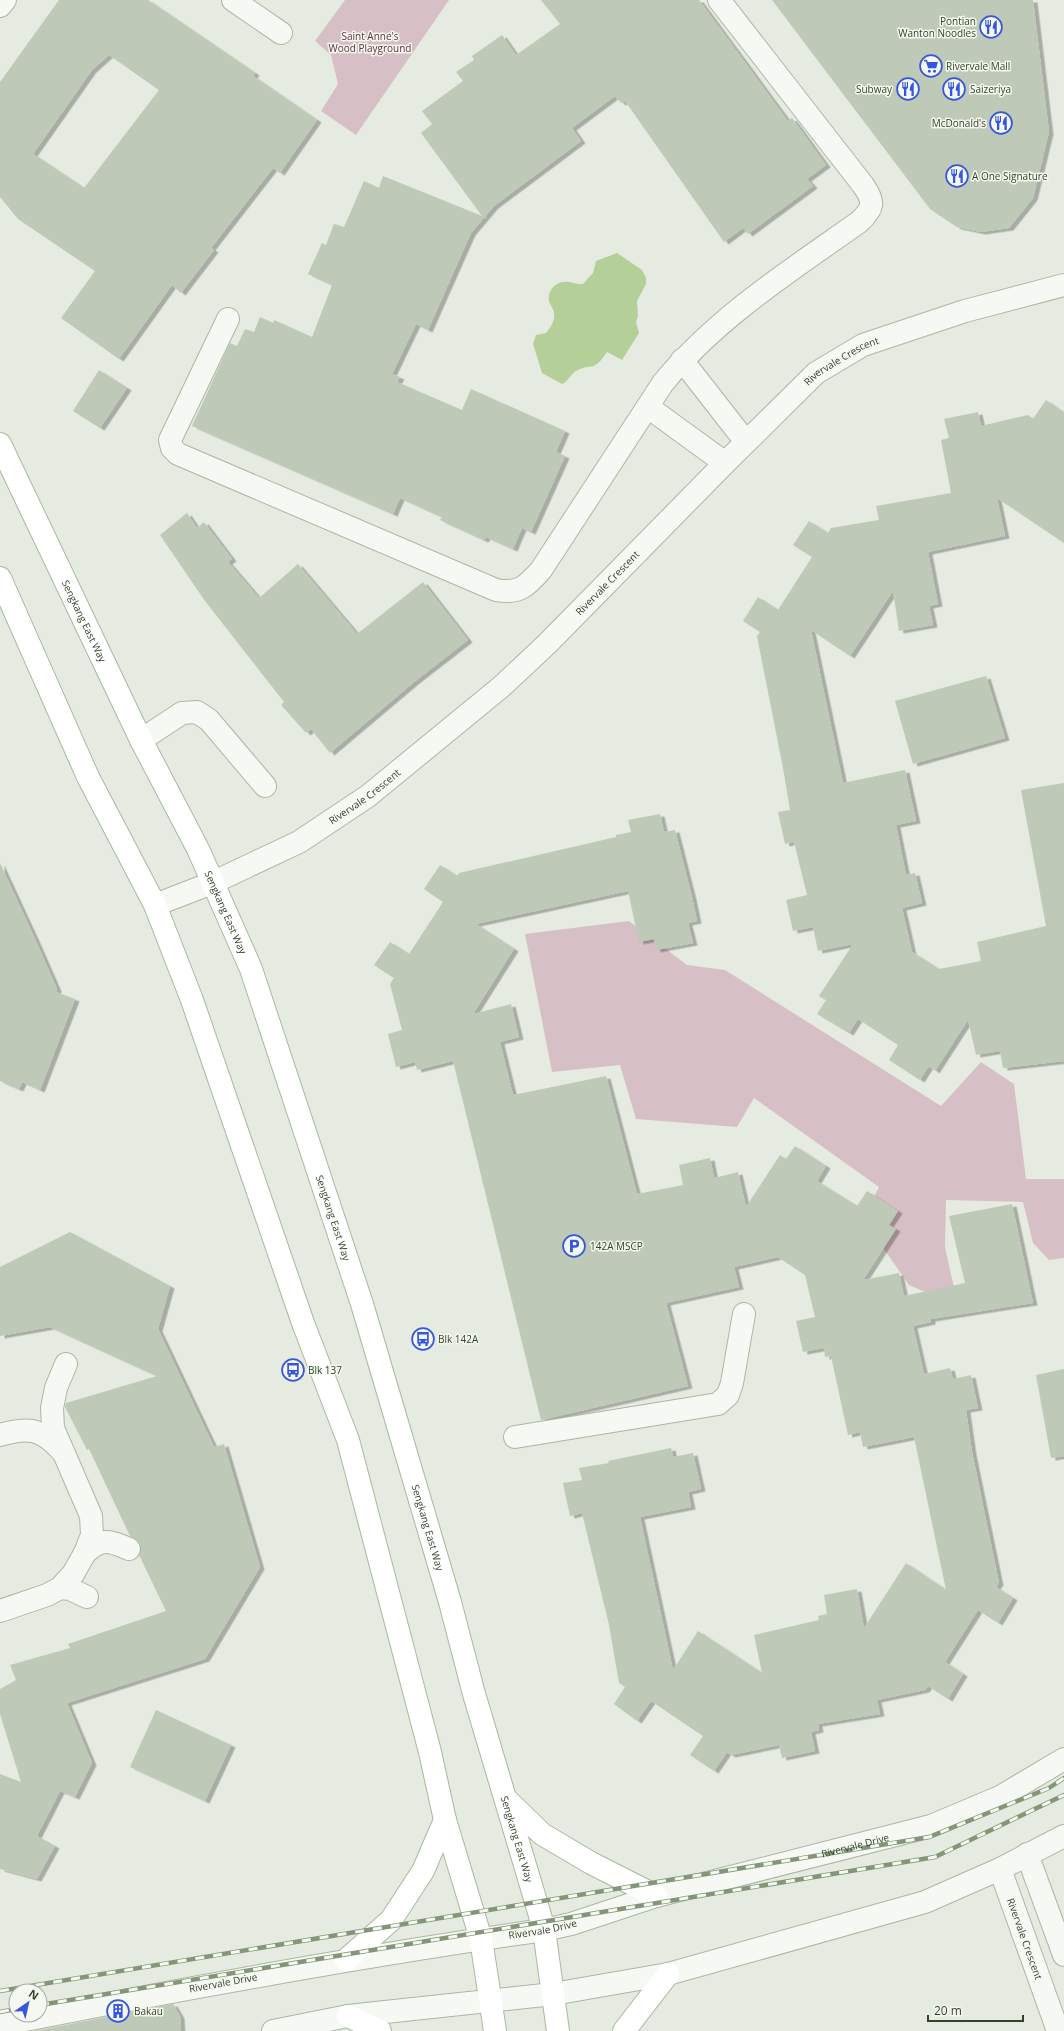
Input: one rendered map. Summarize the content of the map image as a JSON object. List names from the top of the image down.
{
  "streets": {
    "main road": ["Sengkang East Way"],
    "street": ["Rivervale Crescent", "Rivervale Drive"]
  },
  "crossings": [
    ["Rivervale Crescent", "Sengkang East Way"],
    ["Sengkang East Way", "Rivervale Drive"]
  ],
  "parks": ["Saint Anne's Wood Playground"],
  "places": {
    "restaurant": [
      "Pontian Wanton Noodles",
      "Subway",
      "Saizeriya",
      "McDonald's",
      "A One Signature"
    ],
    "supermarket": ["Rivervale Mall"],
    "parking": ["142A MSCP"],
    "bus stop": ["Blk 142A", "Blk 137"],
    "building": ["Bakau"]
  },
  "scale_bar": "20 m",
  "north": "top right"
}
